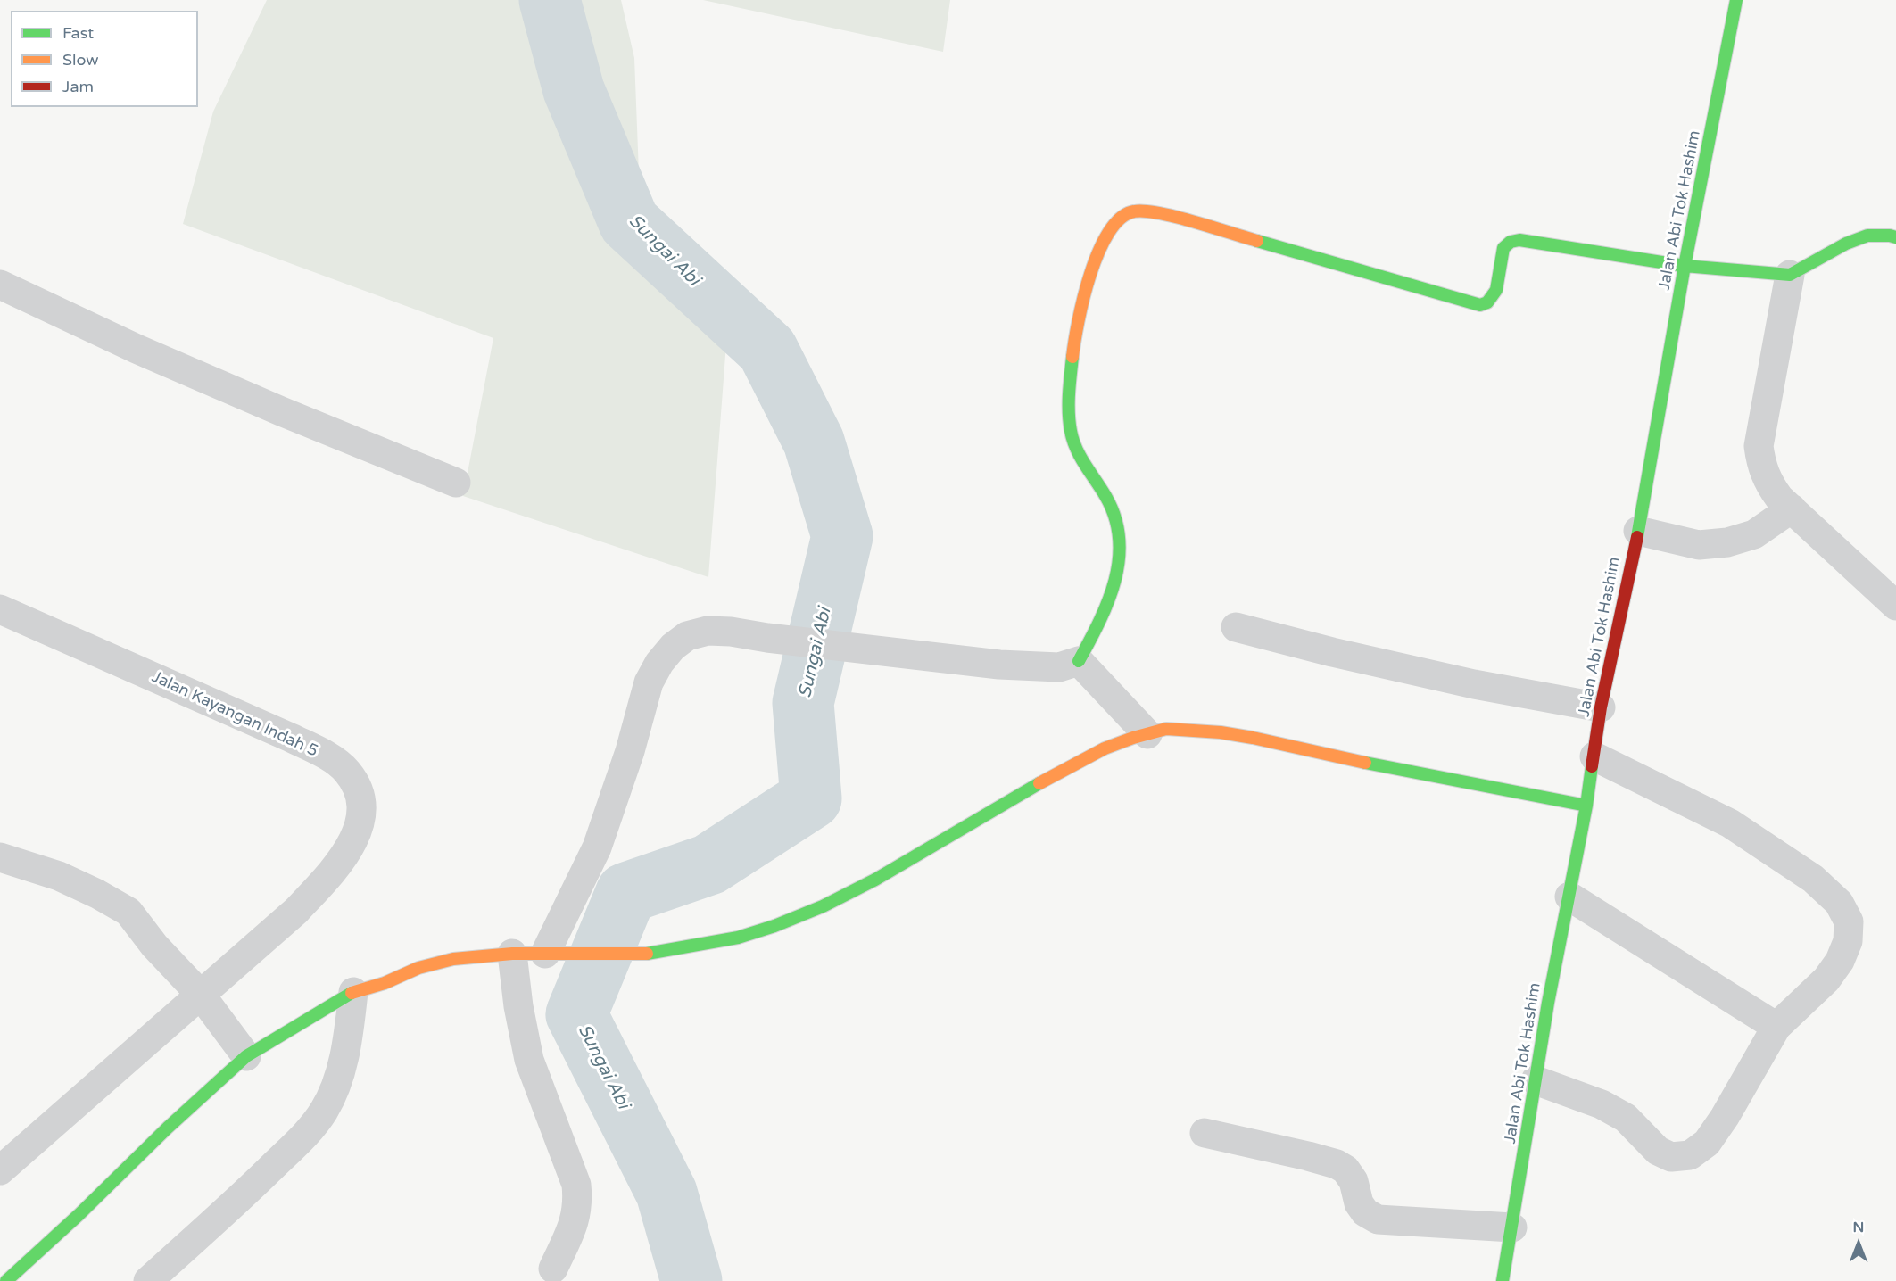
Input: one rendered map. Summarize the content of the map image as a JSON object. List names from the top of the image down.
{
  "streets": {
    "street": ["Jalan Abi Tok Hashim", "Jalan Kayangan Indah 5"]
  },
  "water": ["Sungai Abi"],
  "legend": ["Fast", "Slow", "Jam"],
  "north": "top"
}
